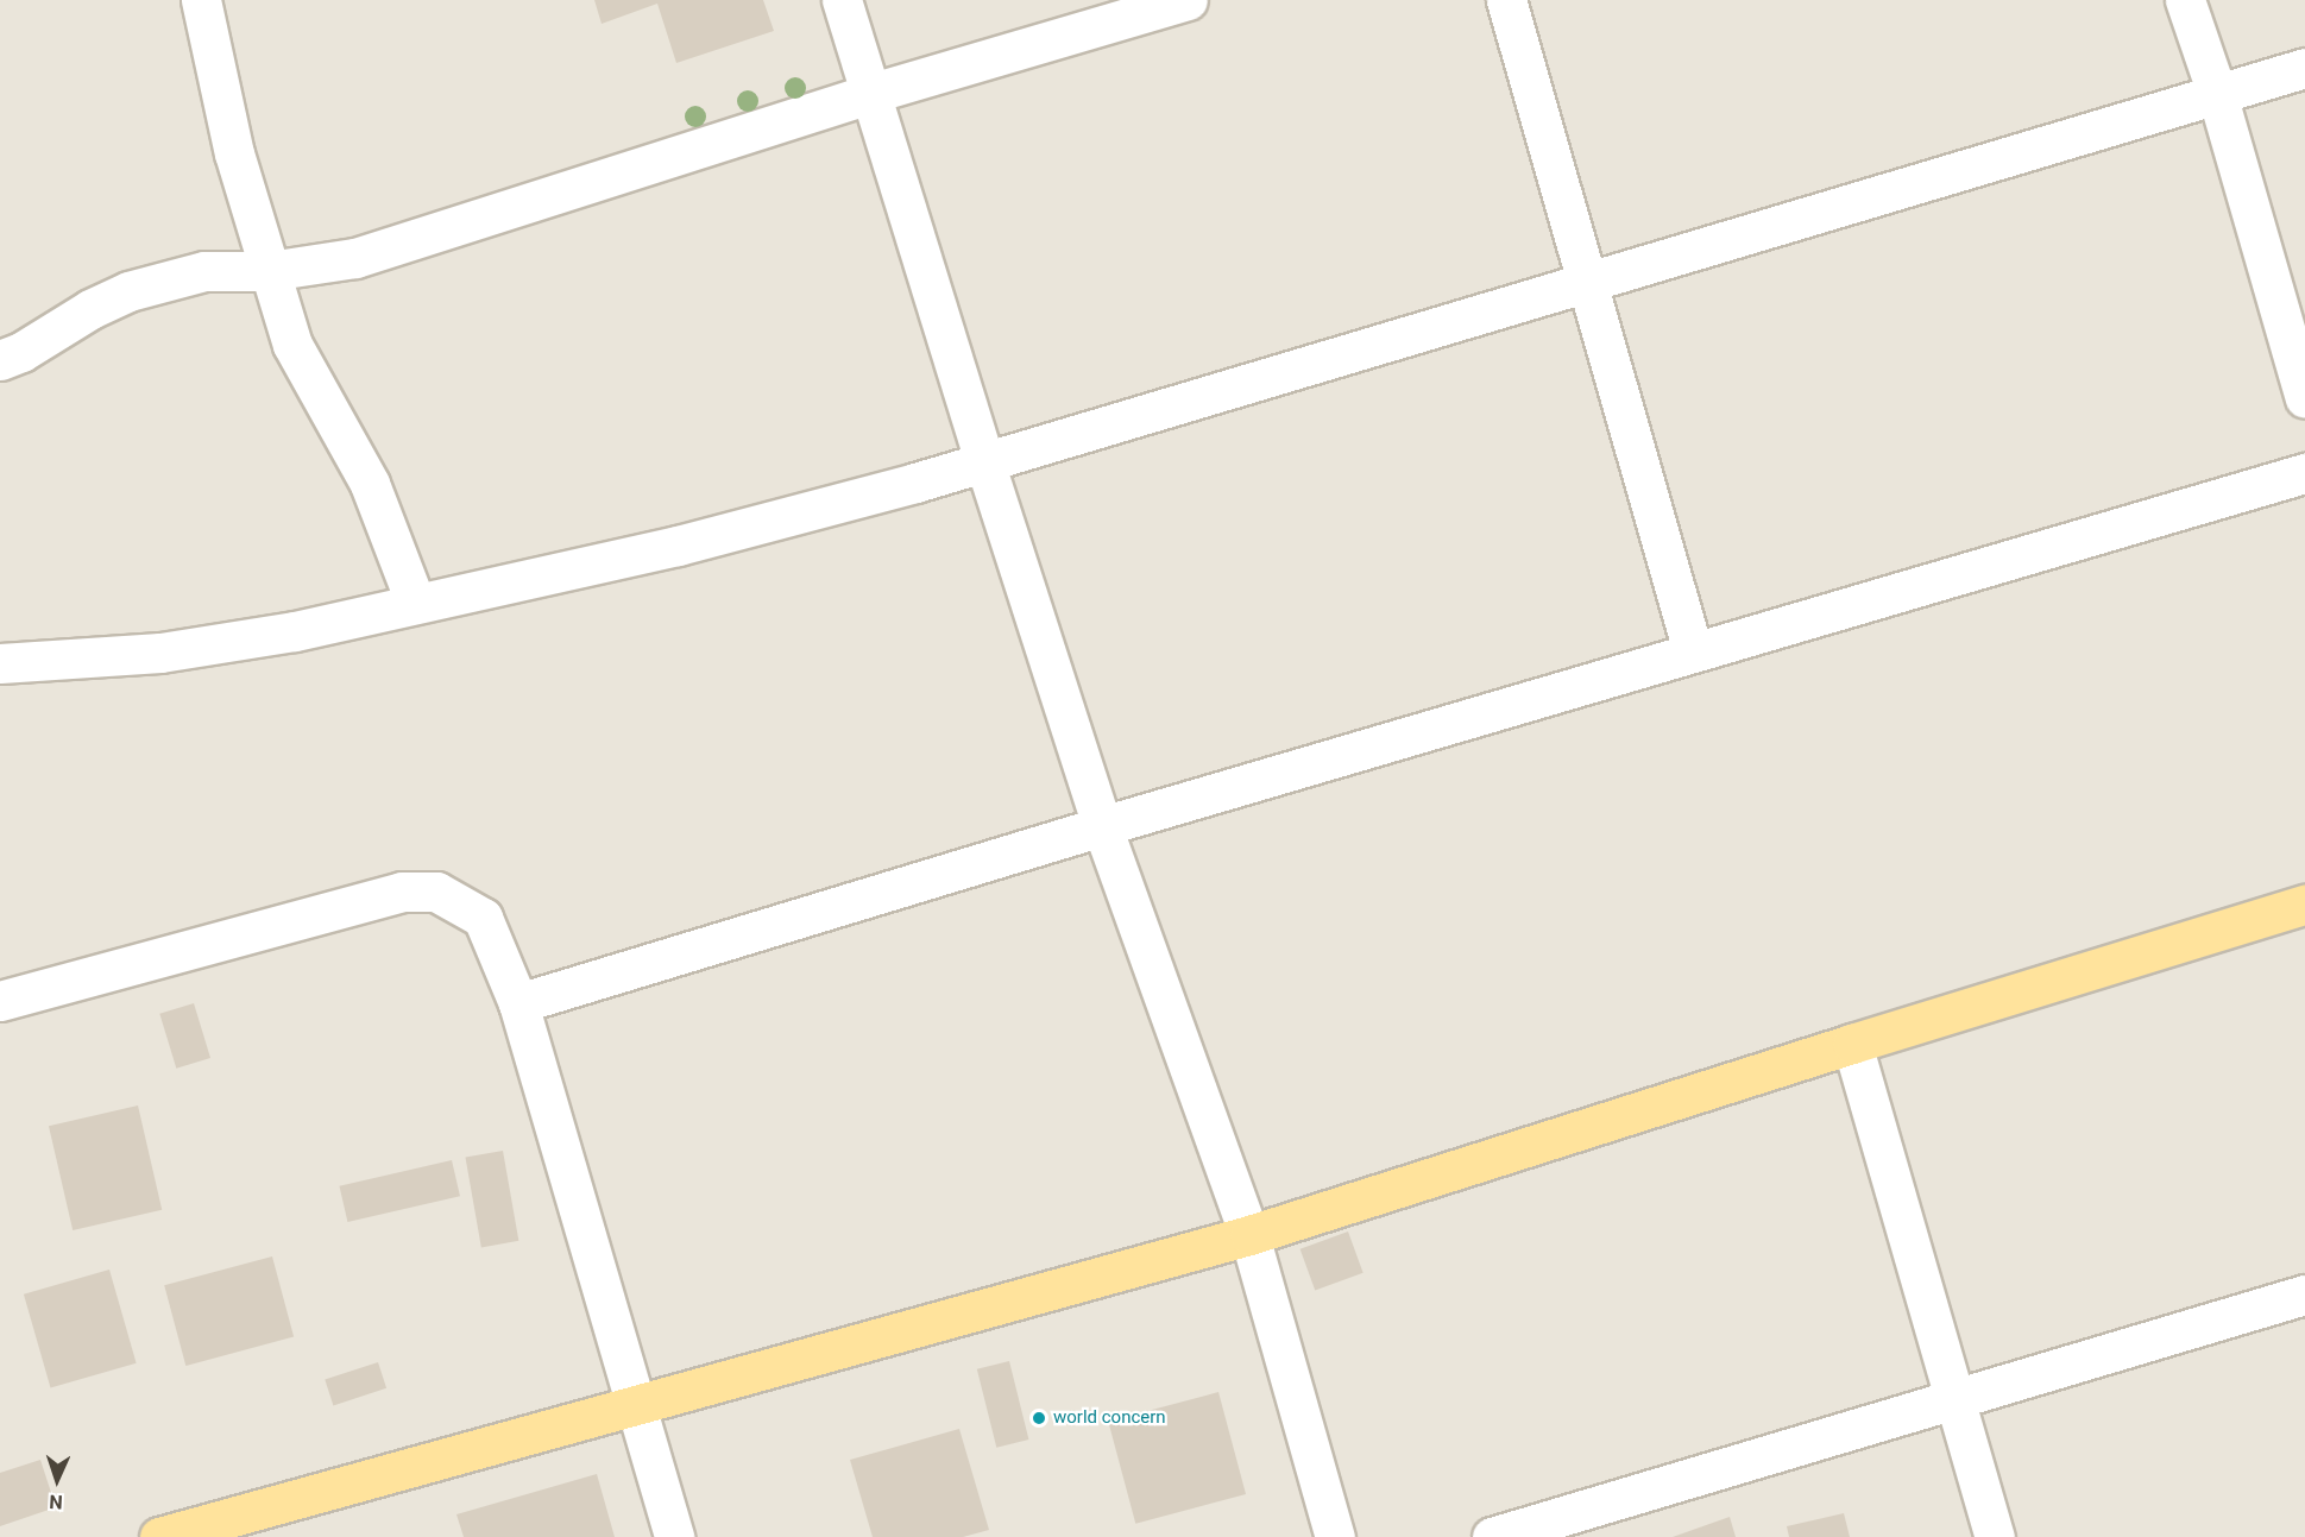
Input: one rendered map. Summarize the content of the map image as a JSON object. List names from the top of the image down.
{
  "places": ["world concern"],
  "north": "bottom"
}
